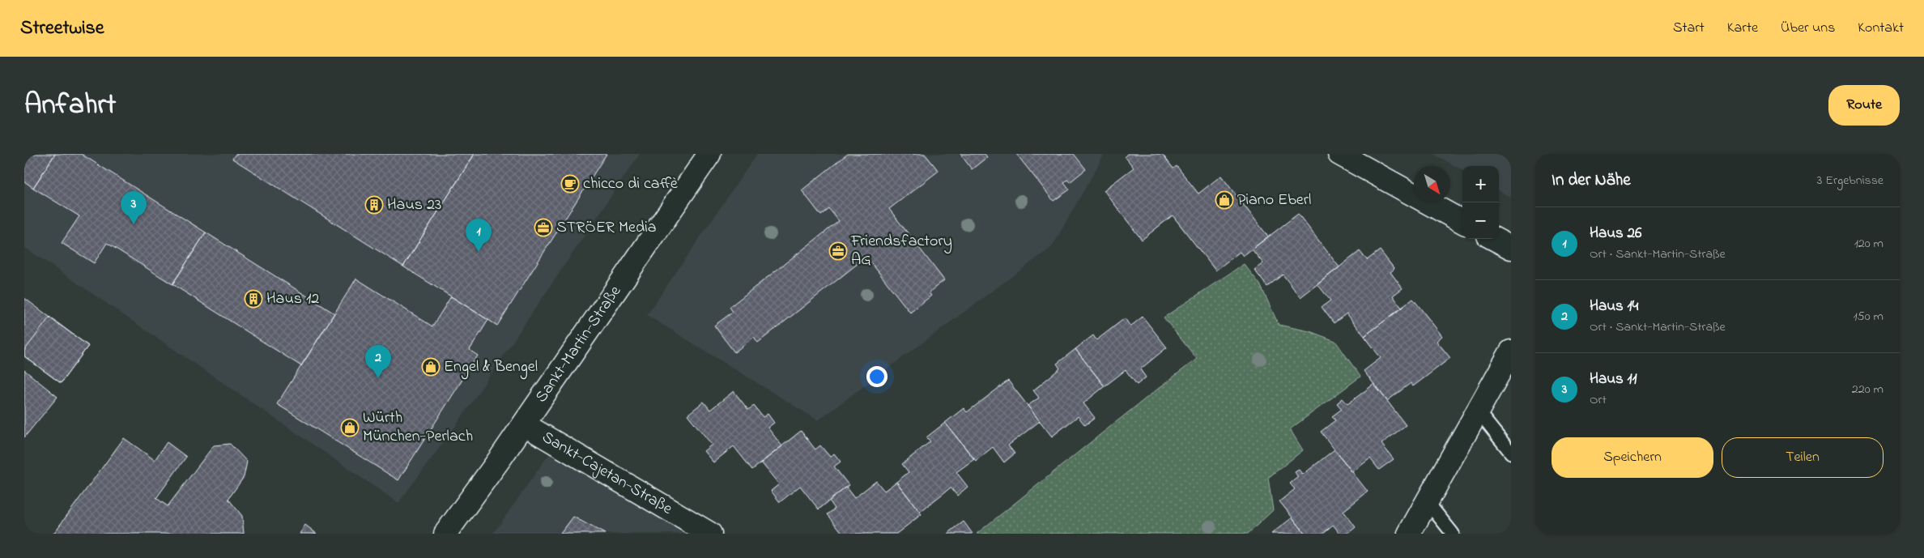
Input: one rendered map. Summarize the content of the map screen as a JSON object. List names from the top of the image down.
{
  "streets": {
    "street": ["Sankt-Martin-Straße", "Sankt-Cajetan-Straße"]
  },
  "crossings": [
    ["Sankt-Martin-Straße", "Sankt-Cajetan-Straße"]
  ],
  "places": {
    "cafe": ["chicco di caffè"],
    "shop": ["Piano Eberl", "Engel & Bengel", "Würth München-Perlach"],
    "building": ["Haus 23", "Haus 12"],
    "office": ["STRÖER Media", "Friendsfactory AG"]
  },
  "north": "bottom right",
  "page": {
    "header": "Streetwise",
    "nav": [
      "Start",
      "Karte",
      "Über uns",
      "Kontakt"
    ],
    "title": "Anfahrt",
    "buttons": [
      "Route",
      ["Speichern", "Teilen"]
    ],
    "heading": ["In der Nähe", "3 Ergebnisse"],
    "map_buttons": ["+", "−"],
    "pins": ["3", "1", "2"],
    "list": [
      {
        "mark": "1",
        "name": "Haus 26",
        "note": "Ort · Sankt-Martin-Straße",
        "value": "120 m"
      },
      {
        "mark": "2",
        "name": "Haus 14",
        "note": "Ort · Sankt-Martin-Straße",
        "value": "150 m"
      },
      {
        "mark": "3",
        "name": "Haus 11",
        "note": "Ort",
        "value": "220 m"
      }
    ]
  }
}
